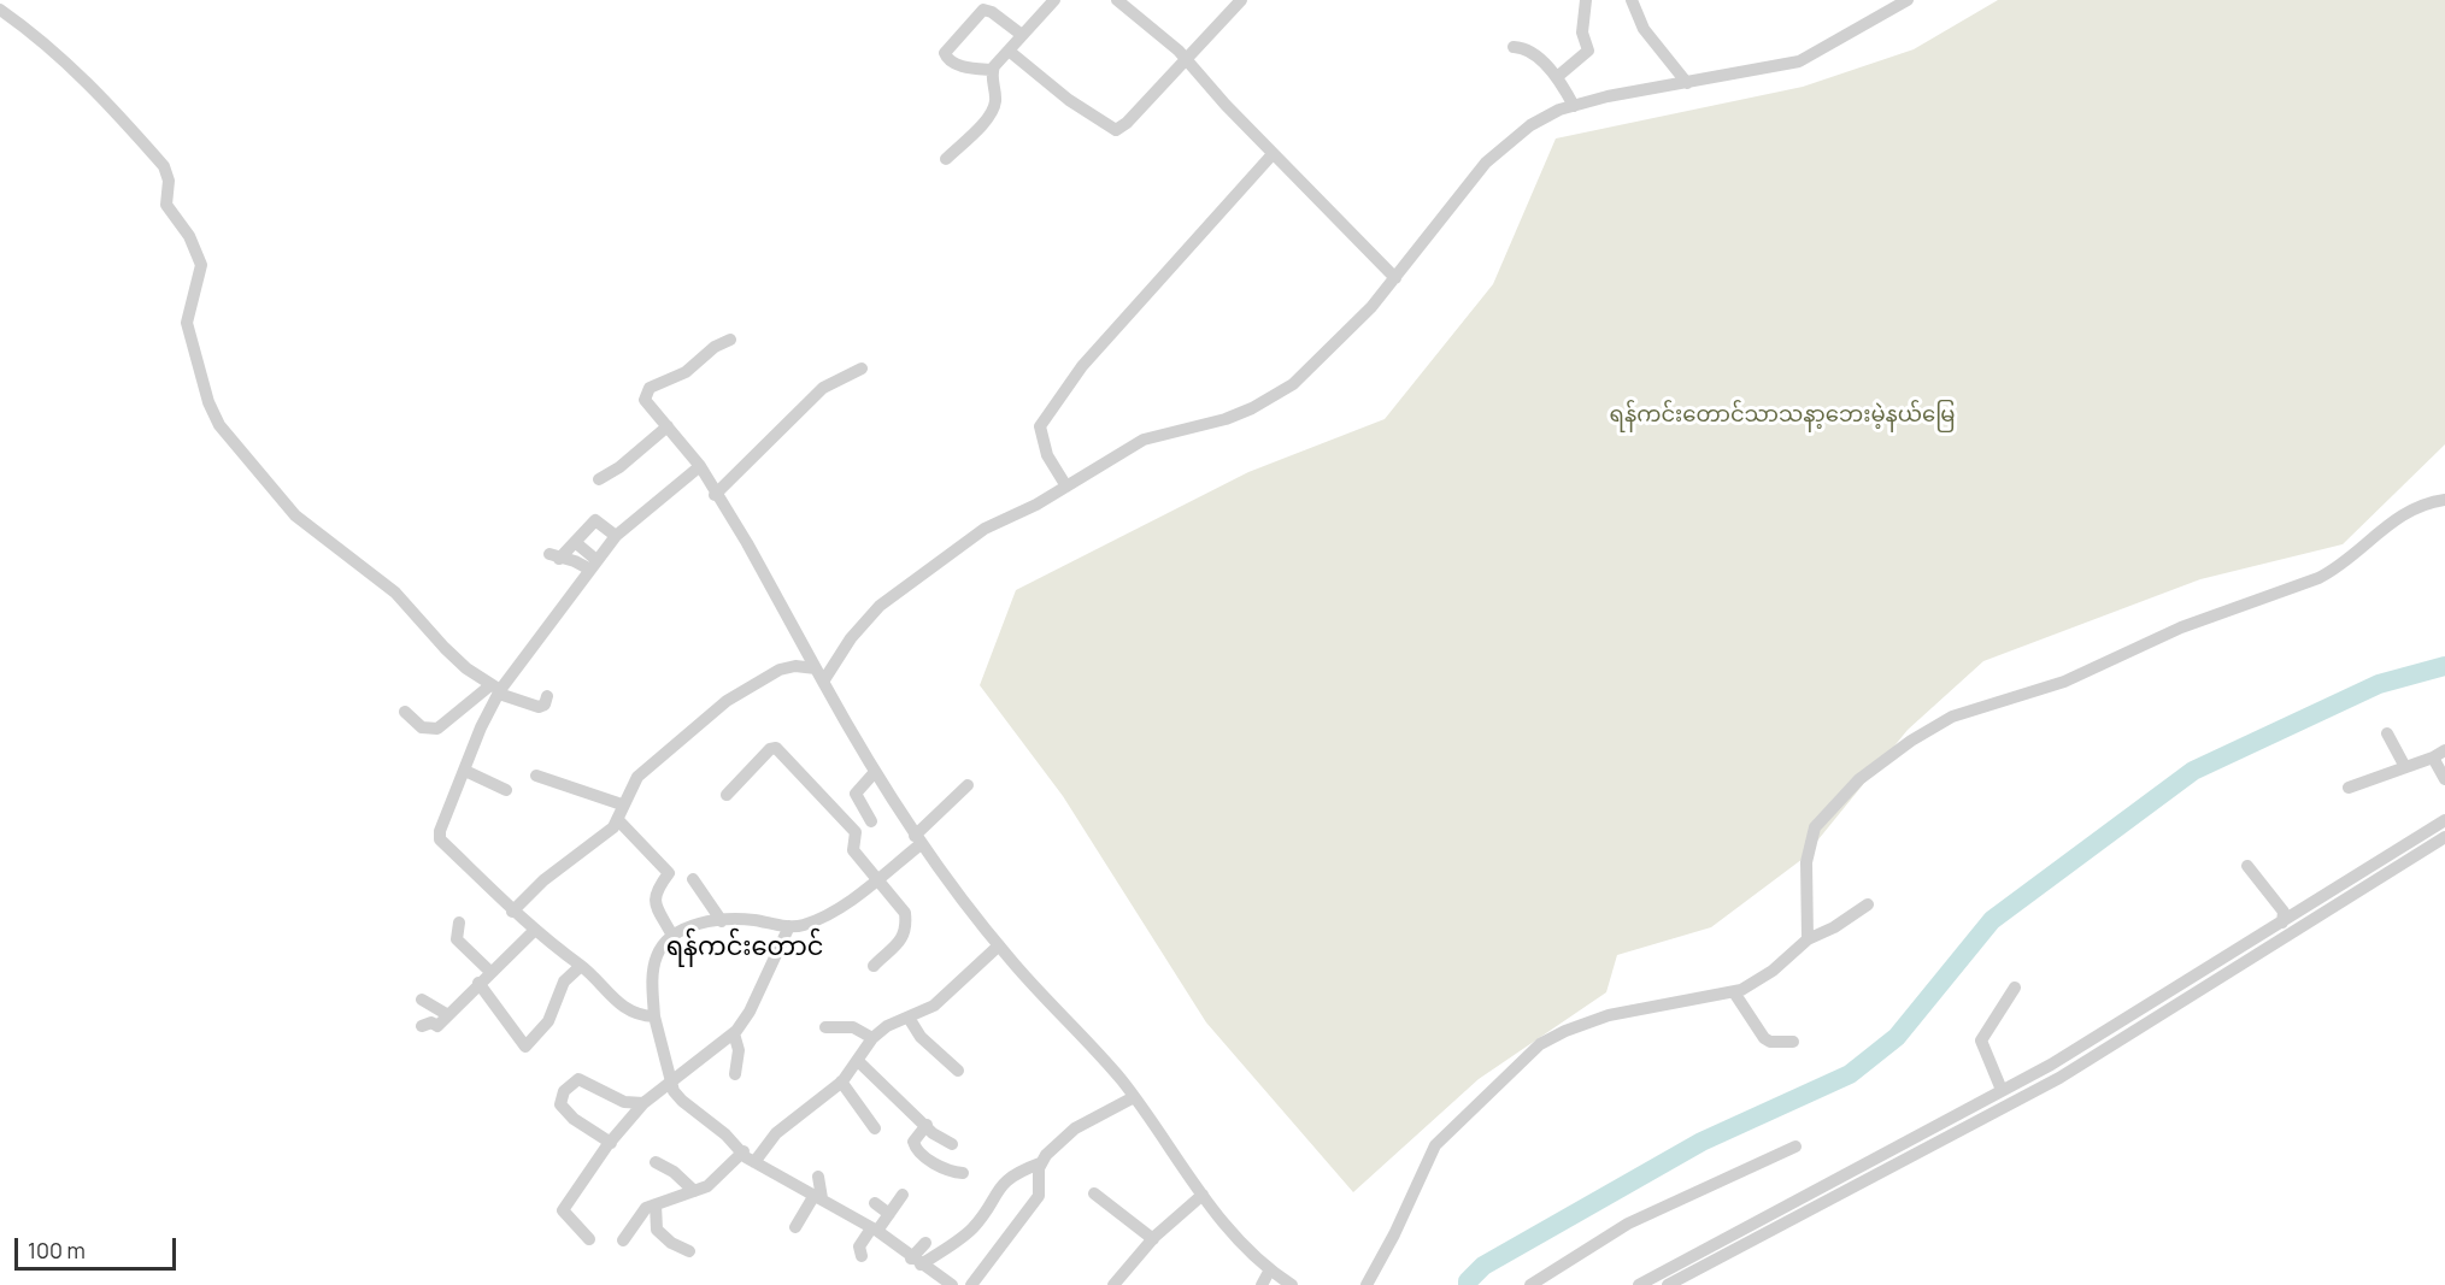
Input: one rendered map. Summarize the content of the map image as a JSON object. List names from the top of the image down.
{
  "districts": ["ရန်ကင်းတောင်"],
  "parks": ["ရန်ကင်းတောင်သာသနာ့ဘေးမဲ့နယ်မြေ"],
  "scale_bar": "100 m"
}
